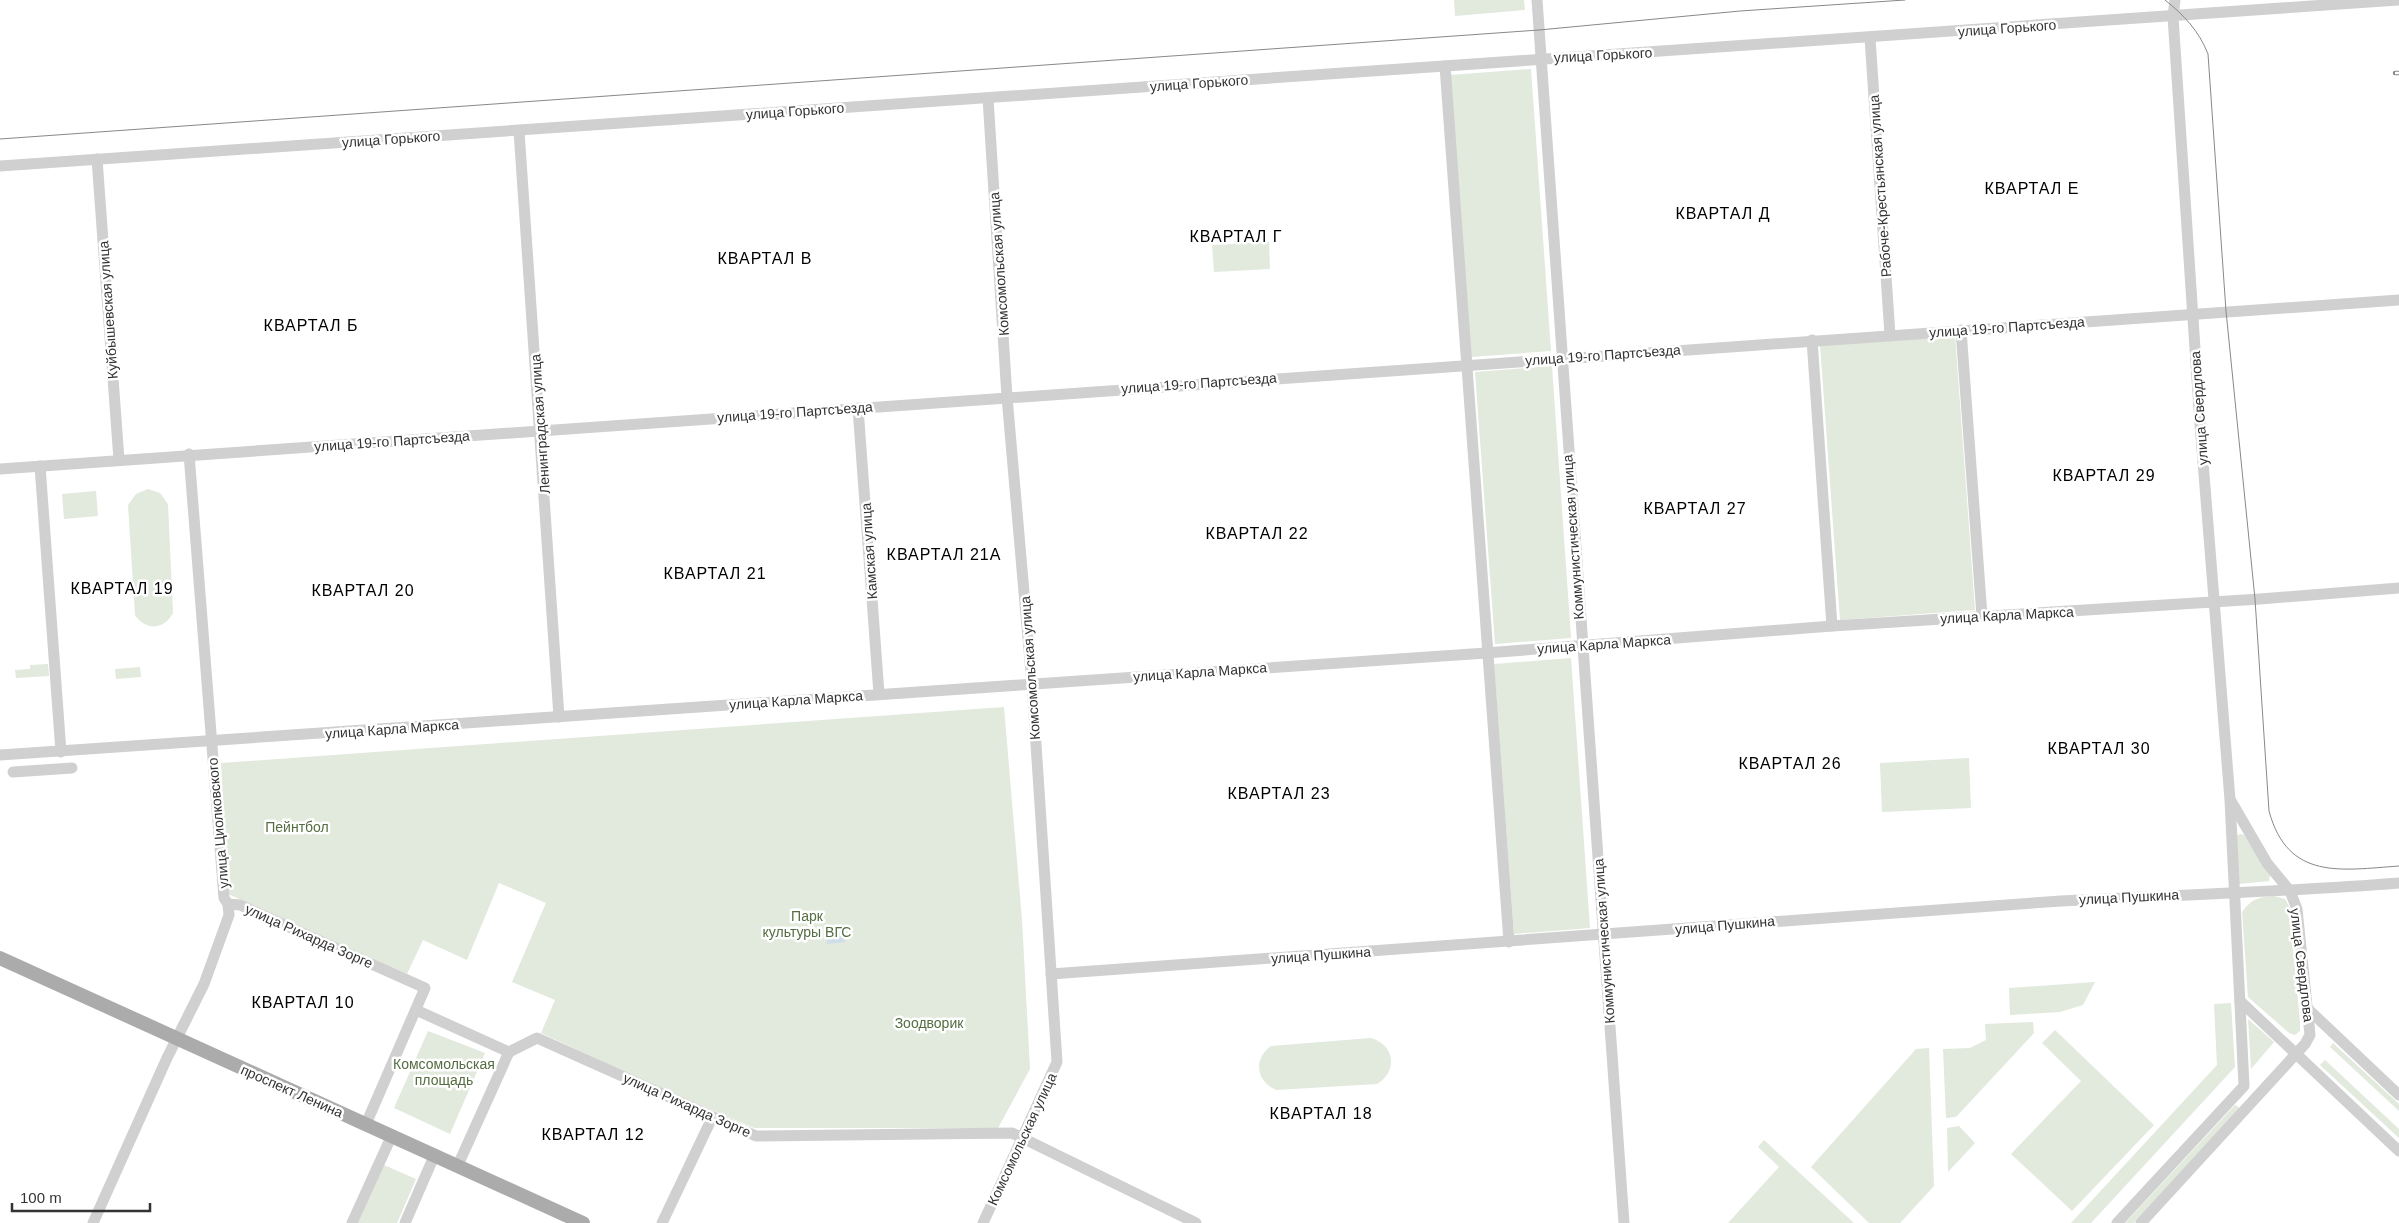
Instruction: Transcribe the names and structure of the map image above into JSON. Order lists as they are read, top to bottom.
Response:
{
  "streets": {
    "main road": ["проспект Ленина"],
    "street": [
      "улица Горького",
      "Рабоче-Крестьянская улица",
      "Комсомольская улица",
      "Куйбышевская улица",
      "улица 19-го Партсъезда",
      "улица Свердлова",
      "Ленинградская улица",
      "Коммунистическая улица",
      "Камская улица",
      "улица Карла Маркса",
      "улица Циолковского",
      "улица Пушкина",
      "улица Рихарда Зорге"
    ]
  },
  "crossings": [
    ["улица Горького", "Рабоче-Крестьянская улица"],
    ["улица Горького", "Комсомольская улица"],
    ["улица Горького", "Куйбышевская улица"],
    ["улица Горького", "улица Свердлова"],
    ["улица Горького", "Ленинградская улица"],
    ["улица Горького", "Коммунистическая улица"],
    ["Рабоче-Крестьянская улица", "улица 19-го Партсъезда"],
    ["Комсомольская улица", "улица 19-го Партсъезда"],
    ["Комсомольская улица", "улица Карла Маркса"],
    ["Комсомольская улица", "улица Пушкина"],
    ["Комсомольская улица", "улица Рихарда Зорге"],
    ["Куйбышевская улица", "улица 19-го Партсъезда"],
    ["улица 19-го Партсъезда", "улица Свердлова"],
    ["улица 19-го Партсъезда", "Ленинградская улица"],
    ["улица 19-го Партсъезда", "Коммунистическая улица"],
    ["улица 19-го Партсъезда", "Камская улица"],
    ["улица 19-го Партсъезда", "улица Циолковского"],
    ["улица Свердлова", "улица Карла Маркса"],
    ["улица Свердлова", "улица Пушкина"],
    ["Ленинградская улица", "улица Карла Маркса"],
    ["Коммунистическая улица", "улица Карла Маркса"],
    ["Коммунистическая улица", "улица Пушкина"],
    ["Камская улица", "улица Карла Маркса"],
    ["улица Карла Маркса", "улица Циолковского"],
    ["улица Циолковского", "улица Рихарда Зорге"],
    ["улица Циолковского", "проспект Ленина"]
  ],
  "districts": [
    "КВАРТАЛ Е",
    "КВАРТАЛ Д",
    "КВАРТАЛ Г",
    "КВАРТАЛ В",
    "КВАРТАЛ Б",
    "КВАРТАЛ 29",
    "КВАРТАЛ 27",
    "КВАРТАЛ 22",
    "КВАРТАЛ 21А",
    "КВАРТАЛ 21",
    "КВАРТАЛ 19",
    "КВАРТАЛ 20",
    "КВАРТАЛ 30",
    "КВАРТАЛ 26",
    "КВАРТАЛ 23",
    "КВАРТАЛ 10",
    "КВАРТАЛ 18",
    "КВАРТАЛ 12"
  ],
  "parks": [
    "Пейнтбол",
    "Парк культуры ВГС",
    "Зоодворик",
    "Комсомольская площадь"
  ],
  "scale_bar": "100 m"
}
